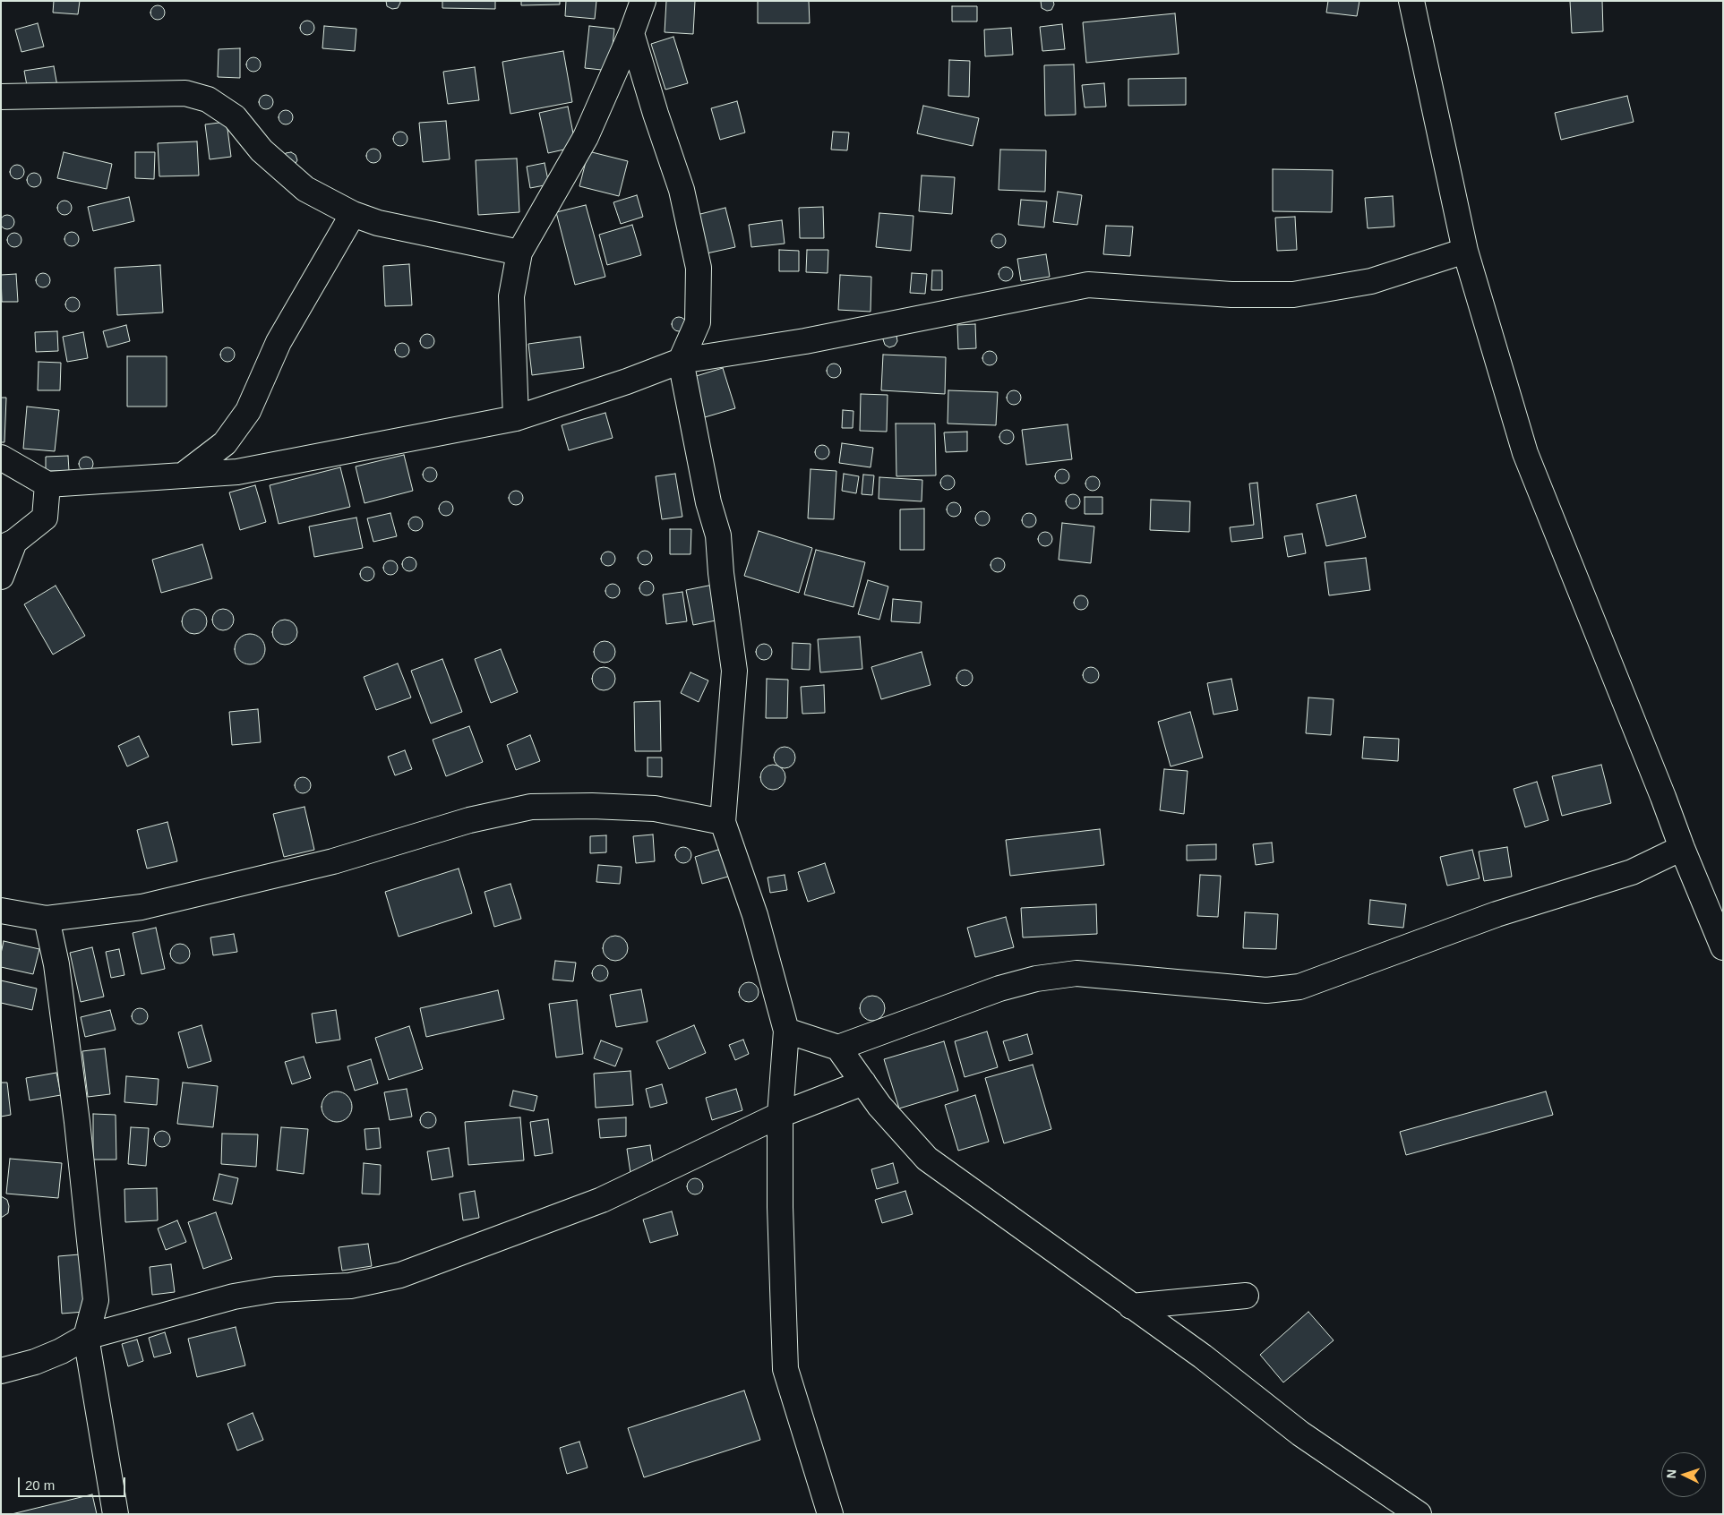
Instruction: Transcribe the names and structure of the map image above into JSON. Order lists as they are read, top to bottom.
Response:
{
  "scale_bar": "20 m",
  "north": "left"
}
